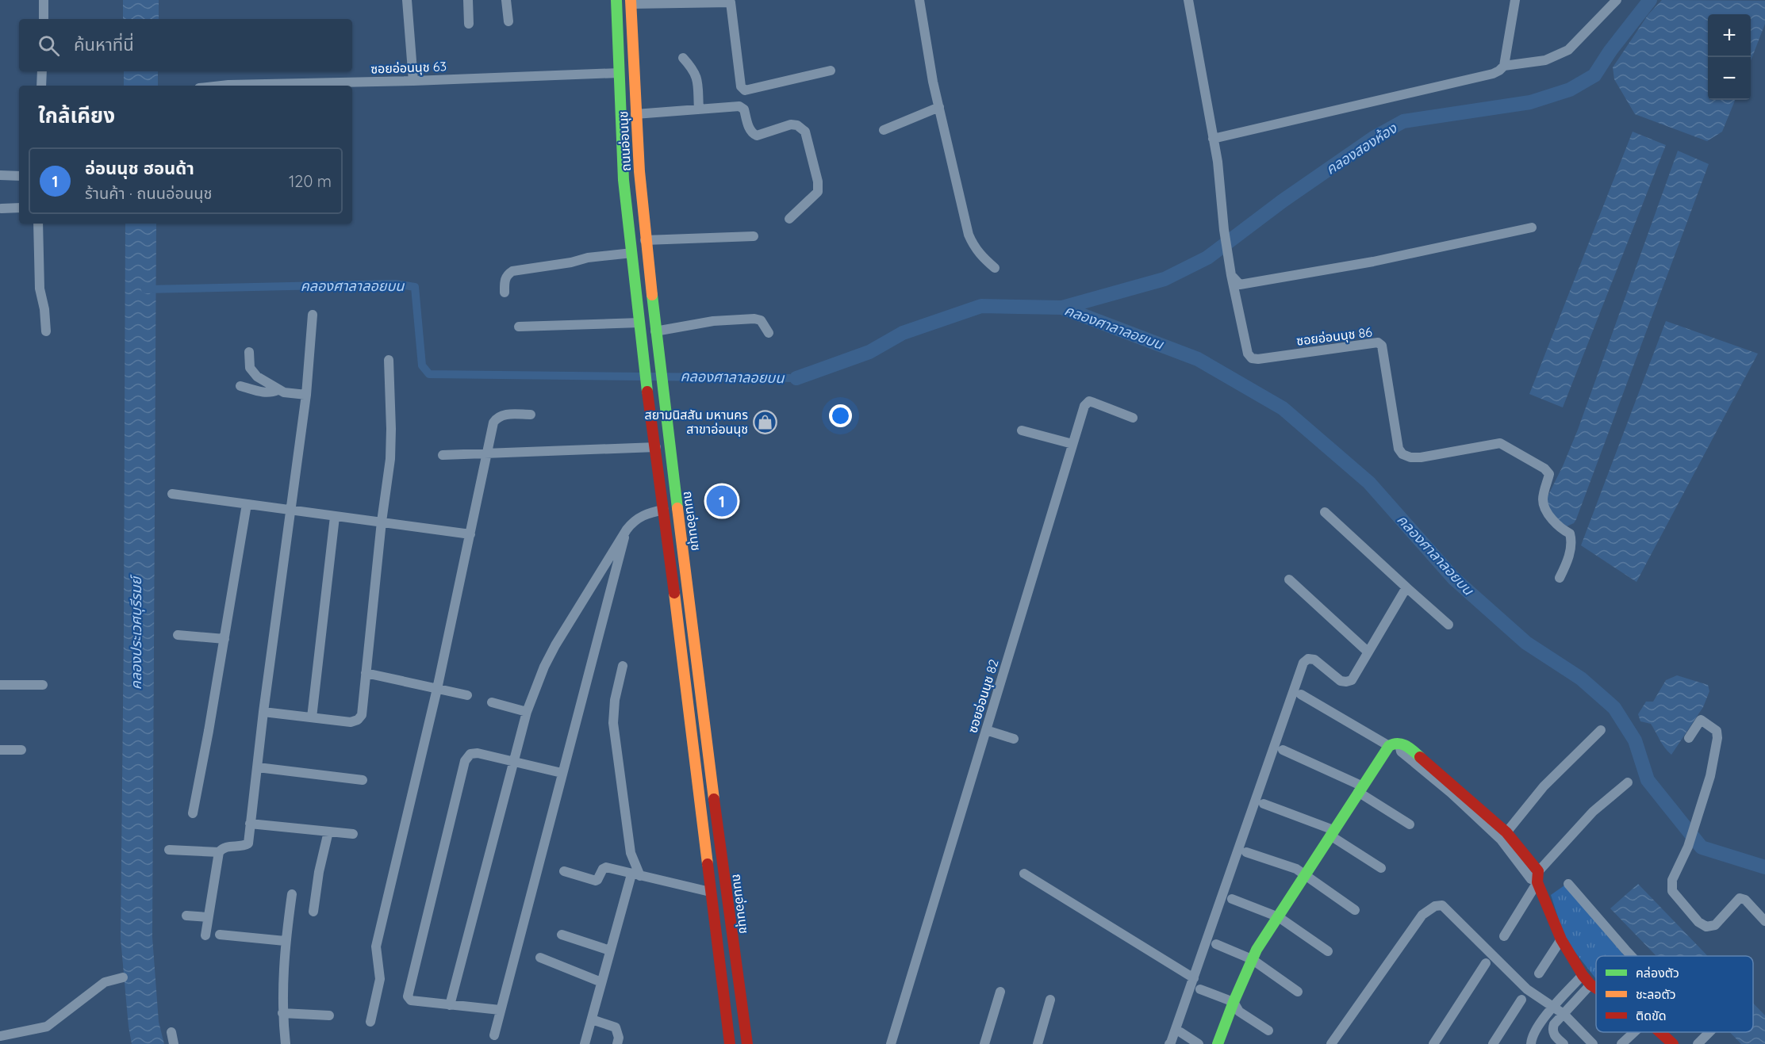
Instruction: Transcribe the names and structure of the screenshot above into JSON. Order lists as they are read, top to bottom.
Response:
{
  "streets": {
    "main road": ["ถนนอ่อนนุช"],
    "street": ["ซอยอ่อนนุช 63", "ซอยอ่อนนุช 86", "ซอยอ่อนนุช 82"]
  },
  "crossings": [
    ["ซอยอ่อนนุช 63", "ถนนอ่อนนุช"]
  ],
  "water": ["คลองสองห้อง", "คลองศาลาลอยบน", "คลองประเวศบุรีรมย์"],
  "places": {
    "shop": ["สยามนิสสัน มหานคร สาขาอ่อนนุช"]
  },
  "legend": ["คล่องตัว", "ชะลอตัว", "ติดขัด"],
  "page": {
    "map_buttons": ["+", "−"],
    "search": "ค้นหาที่นี่",
    "heading": "ใกล้เคียง",
    "list": [
      {
        "mark": "1",
        "name": "อ่อนนุช ฮอนด้า",
        "note": "ร้านค้า · ถนนอ่อนนุช",
        "value": "120 m"
      }
    ],
    "pins": "1"
  }
}
